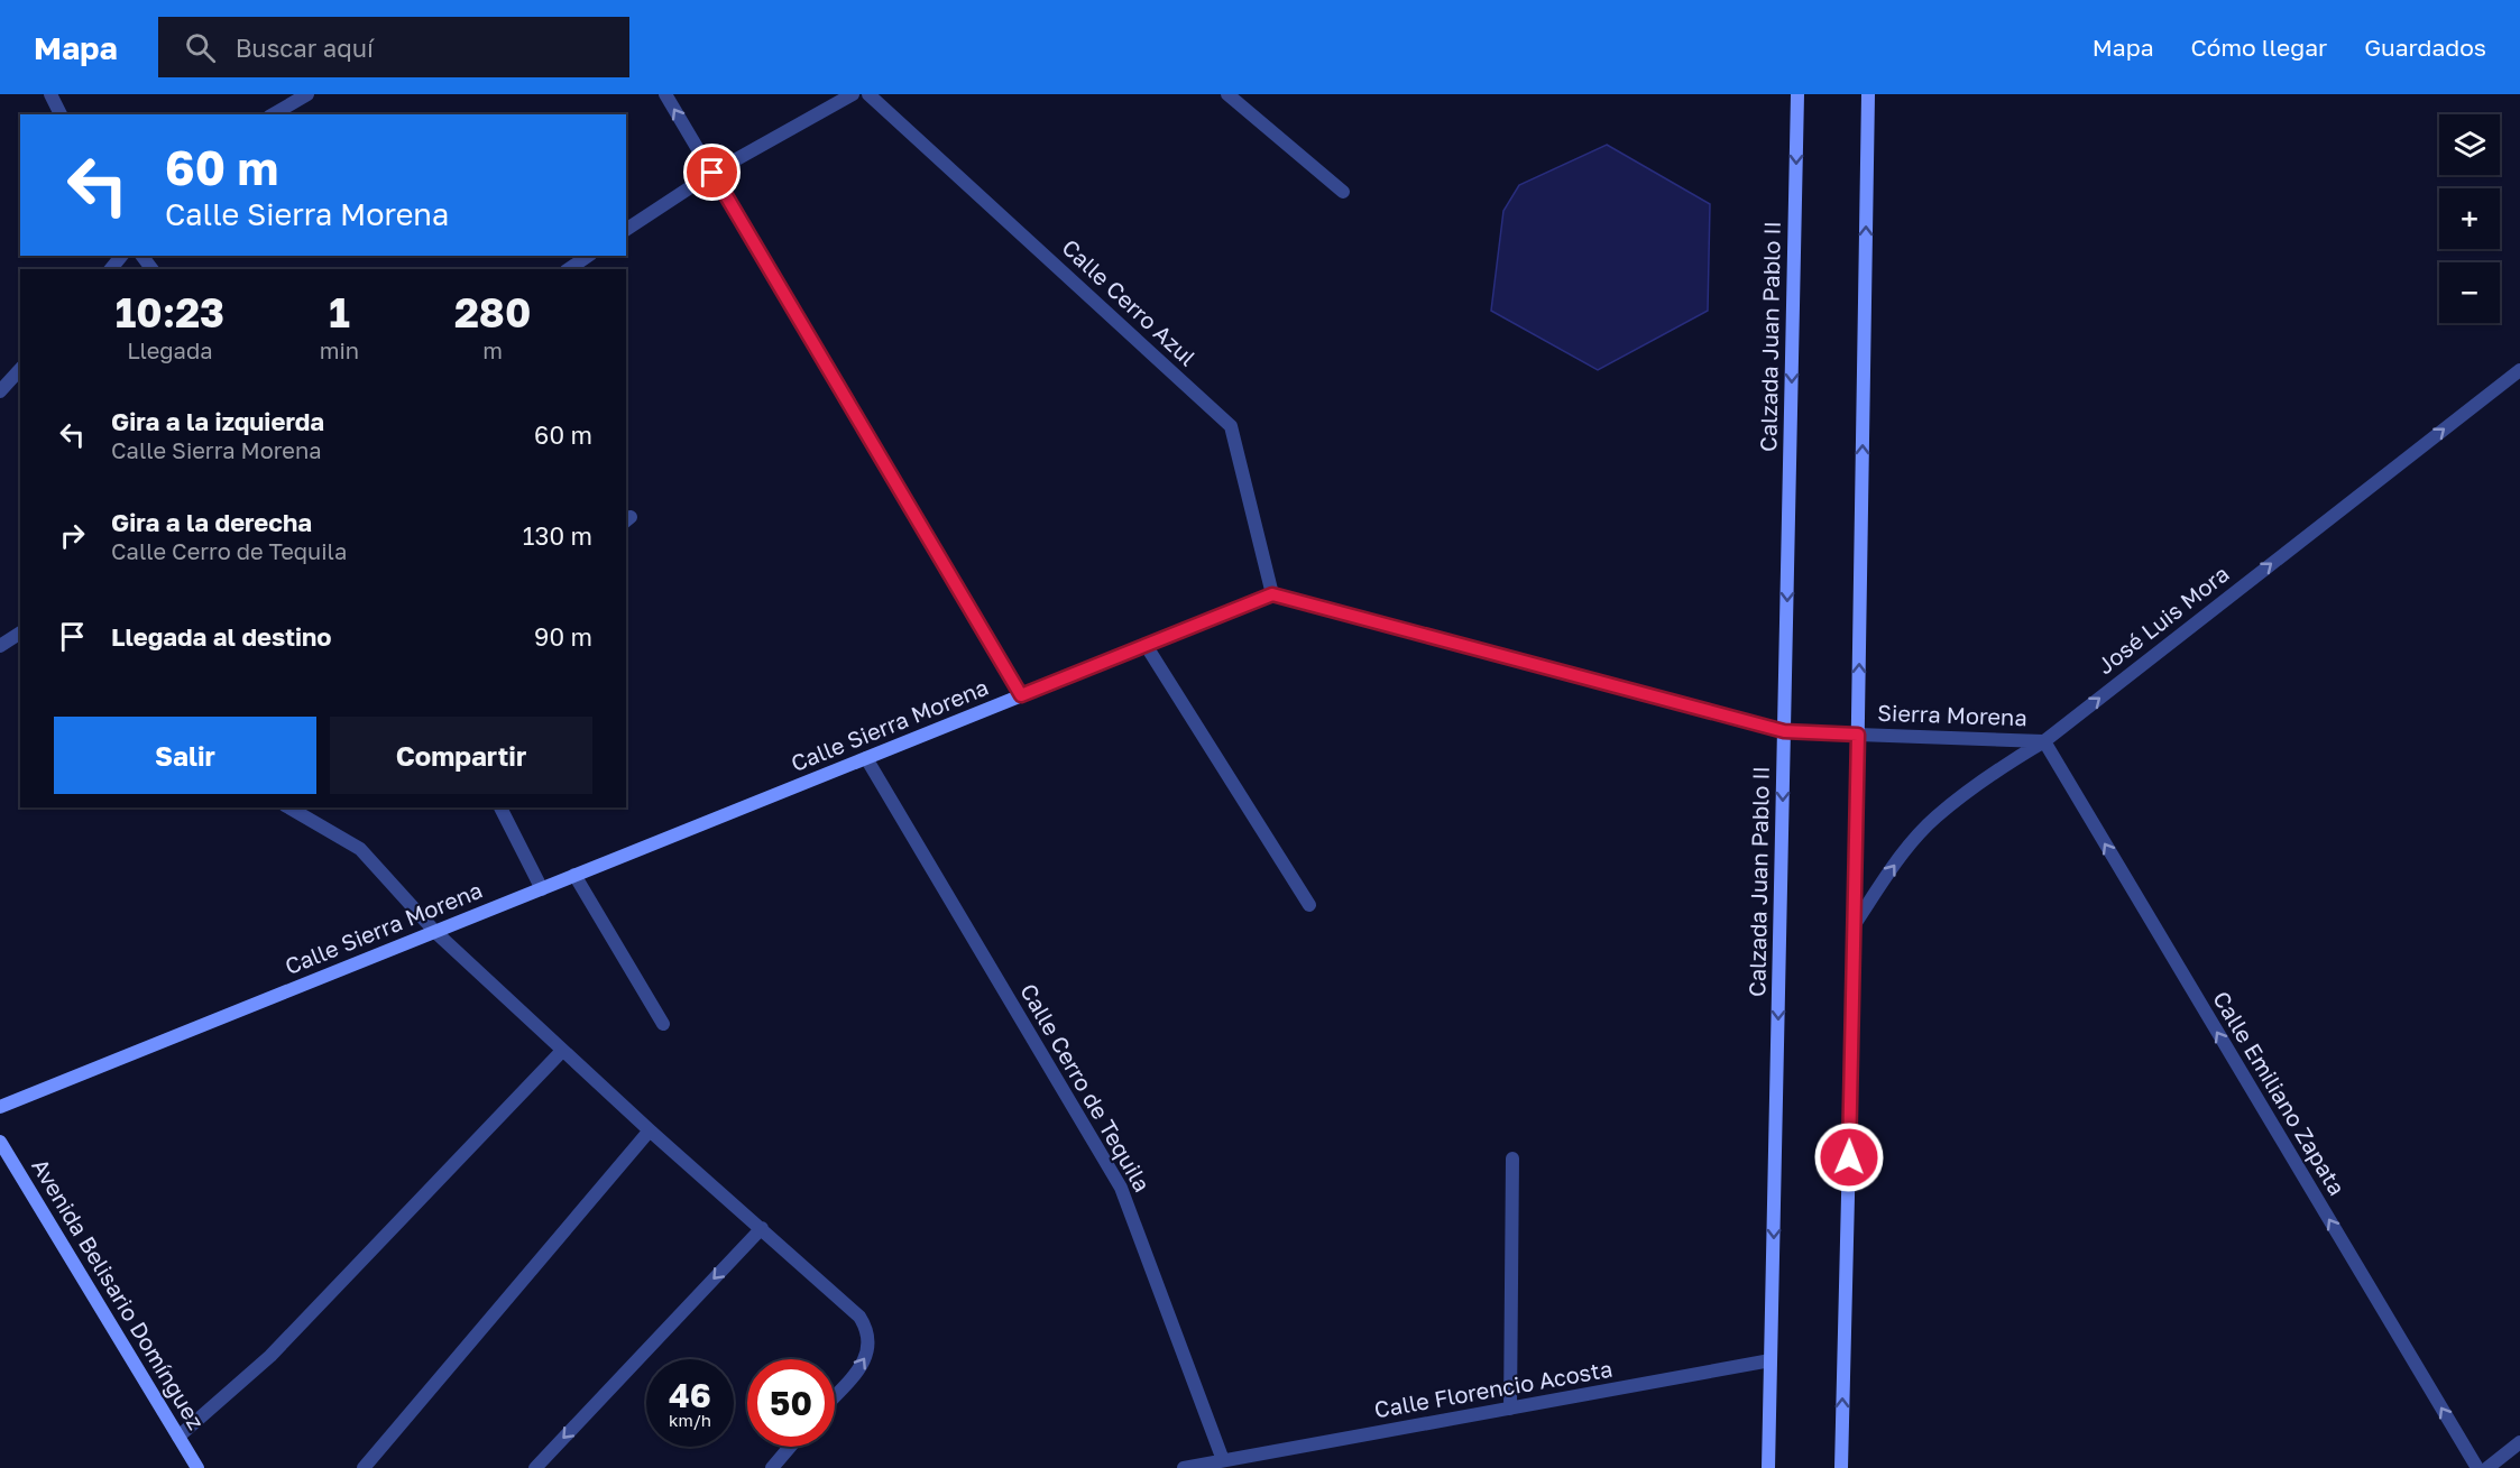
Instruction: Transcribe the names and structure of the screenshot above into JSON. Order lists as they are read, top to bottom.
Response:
{
  "streets": {
    "main road": ["Calzada Juan Pablo II", "Calle Sierra Morena", "Avenida Belisario Domínguez"],
    "street": [
      "Calle Cerro Azul",
      "José Luis Mora",
      "Sierra Morena",
      "Calle Cerro de Tequila",
      "Calle Emiliano Zapata",
      "Calle Florencio Acosta"
    ]
  },
  "crossings": [
    ["Calle Cerro Azul", "Calle Sierra Morena"],
    ["Calzada Juan Pablo II", "Calle Florencio Acosta"],
    ["José Luis Mora", "Sierra Morena"],
    ["José Luis Mora", "Calle Emiliano Zapata"],
    ["Sierra Morena", "Calle Emiliano Zapata"],
    ["Calle Sierra Morena", "Calle Cerro de Tequila"],
    ["Calle Cerro de Tequila", "Calle Florencio Acosta"]
  ],
  "one_way": ["José Luis Mora", "Calle Emiliano Zapata"],
  "page": {
    "header": "Mapa",
    "search": "Buscar aquí",
    "nav": ["Mapa", "Cómo llegar", "Guardados"],
    "map_buttons": ["+", "−"],
    "turn": ["60 m", "Calle Sierra Morena"],
    "eta": [
      "10:23",
      "Llegada",
      "1",
      "min",
      "280",
      "m"
    ],
    "list": [
      {
        "name": "Gira a la izquierda",
        "note": "Calle Sierra Morena",
        "value": "60 m"
      },
      {
        "name": "Gira a la derecha",
        "note": "Calle Cerro de Tequila",
        "value": "130 m"
      },
      {
        "name": "Llegada al destino",
        "value": "90 m"
      }
    ],
    "buttons": ["Salir", "Compartir"],
    "speed": "46 km/h",
    "limit": "50"
  }
}
